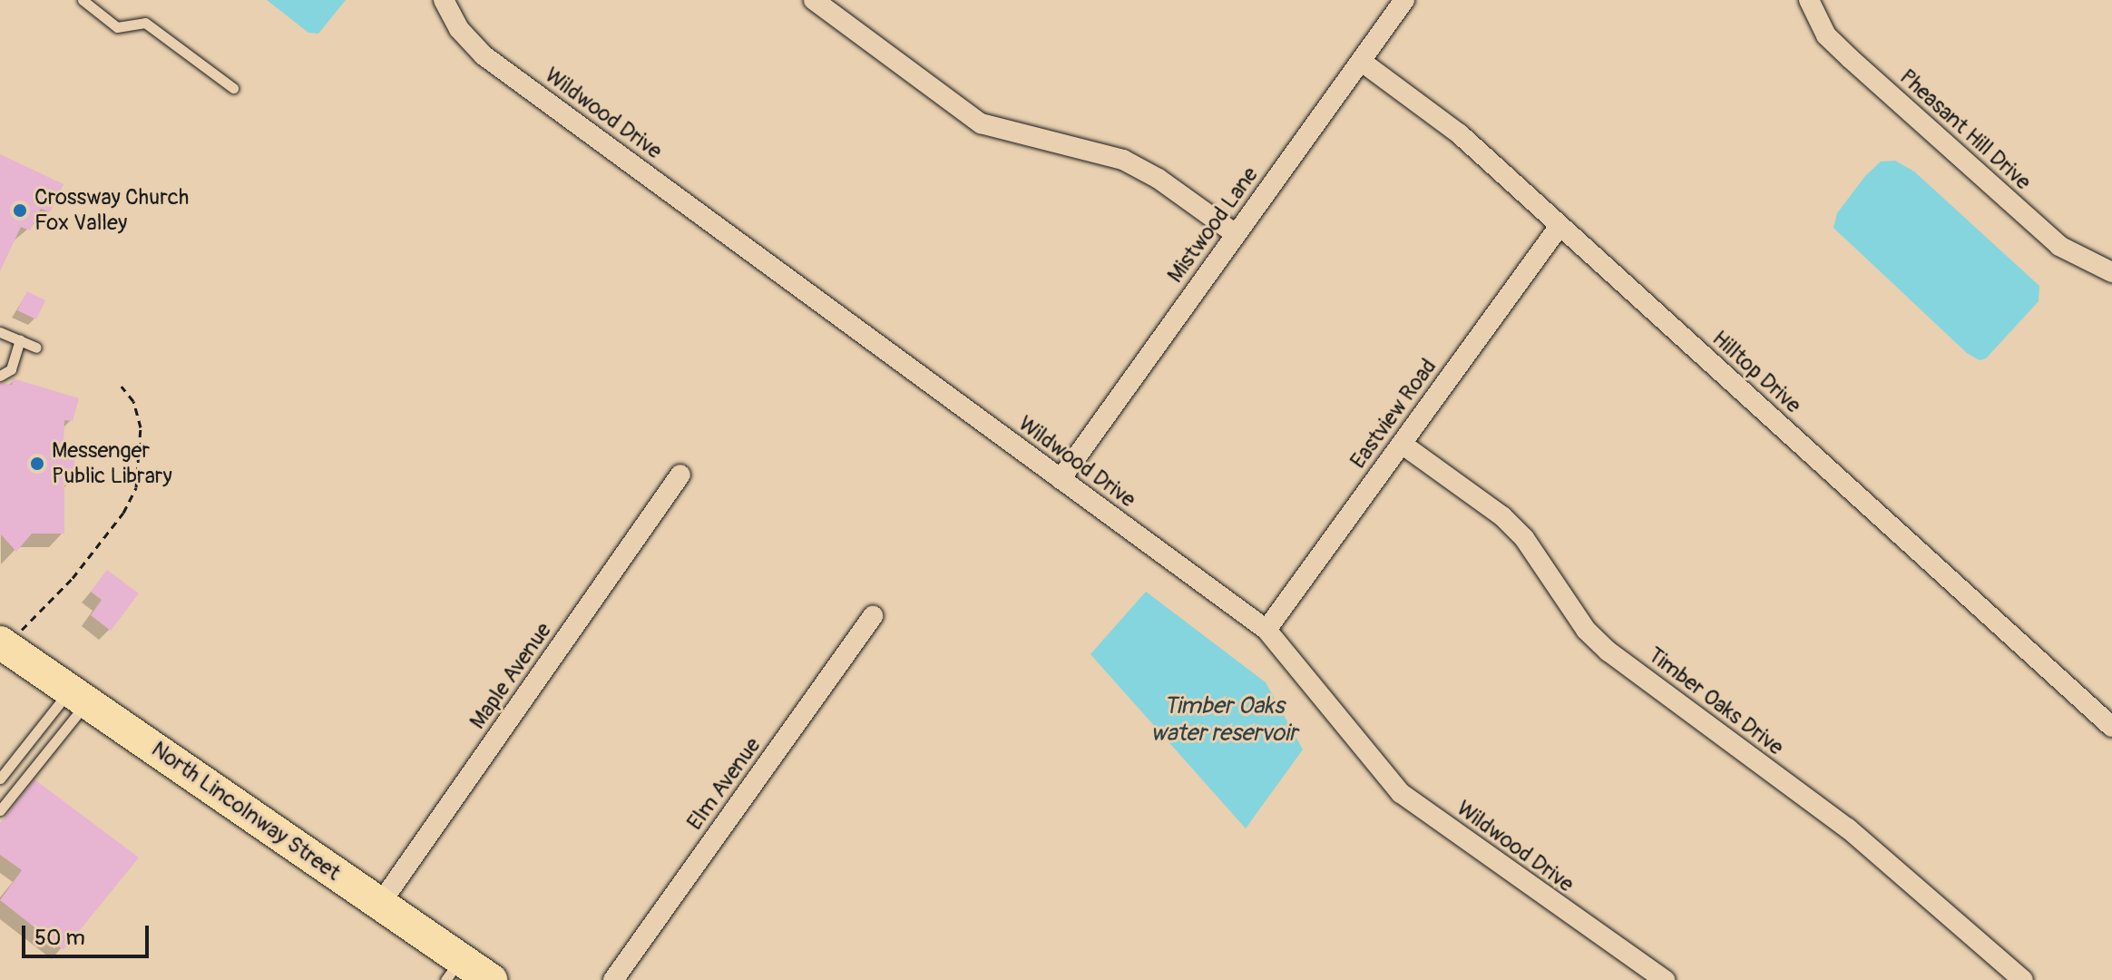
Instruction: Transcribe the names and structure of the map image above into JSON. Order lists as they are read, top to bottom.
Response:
{
  "streets": {
    "main road": ["North Lincolnway Street"],
    "street": [
      "Wildwood Drive",
      "Pheasant Hill Drive",
      "Mistwood Lane",
      "Hilltop Drive",
      "Eastview Road",
      "Maple Avenue",
      "Timber Oaks Drive",
      "Elm Avenue"
    ]
  },
  "crossings": [
    ["Wildwood Drive", "Mistwood Lane"],
    ["Wildwood Drive", "Eastview Road"],
    ["Mistwood Lane", "Hilltop Drive"],
    ["Hilltop Drive", "Eastview Road"],
    ["Eastview Road", "Timber Oaks Drive"],
    ["Maple Avenue", "North Lincolnway Street"]
  ],
  "water": ["Timber Oaks water reservoir"],
  "places": ["Crossway Church Fox Valley", "Messenger Public Library"],
  "scale_bar": "50 m"
}
